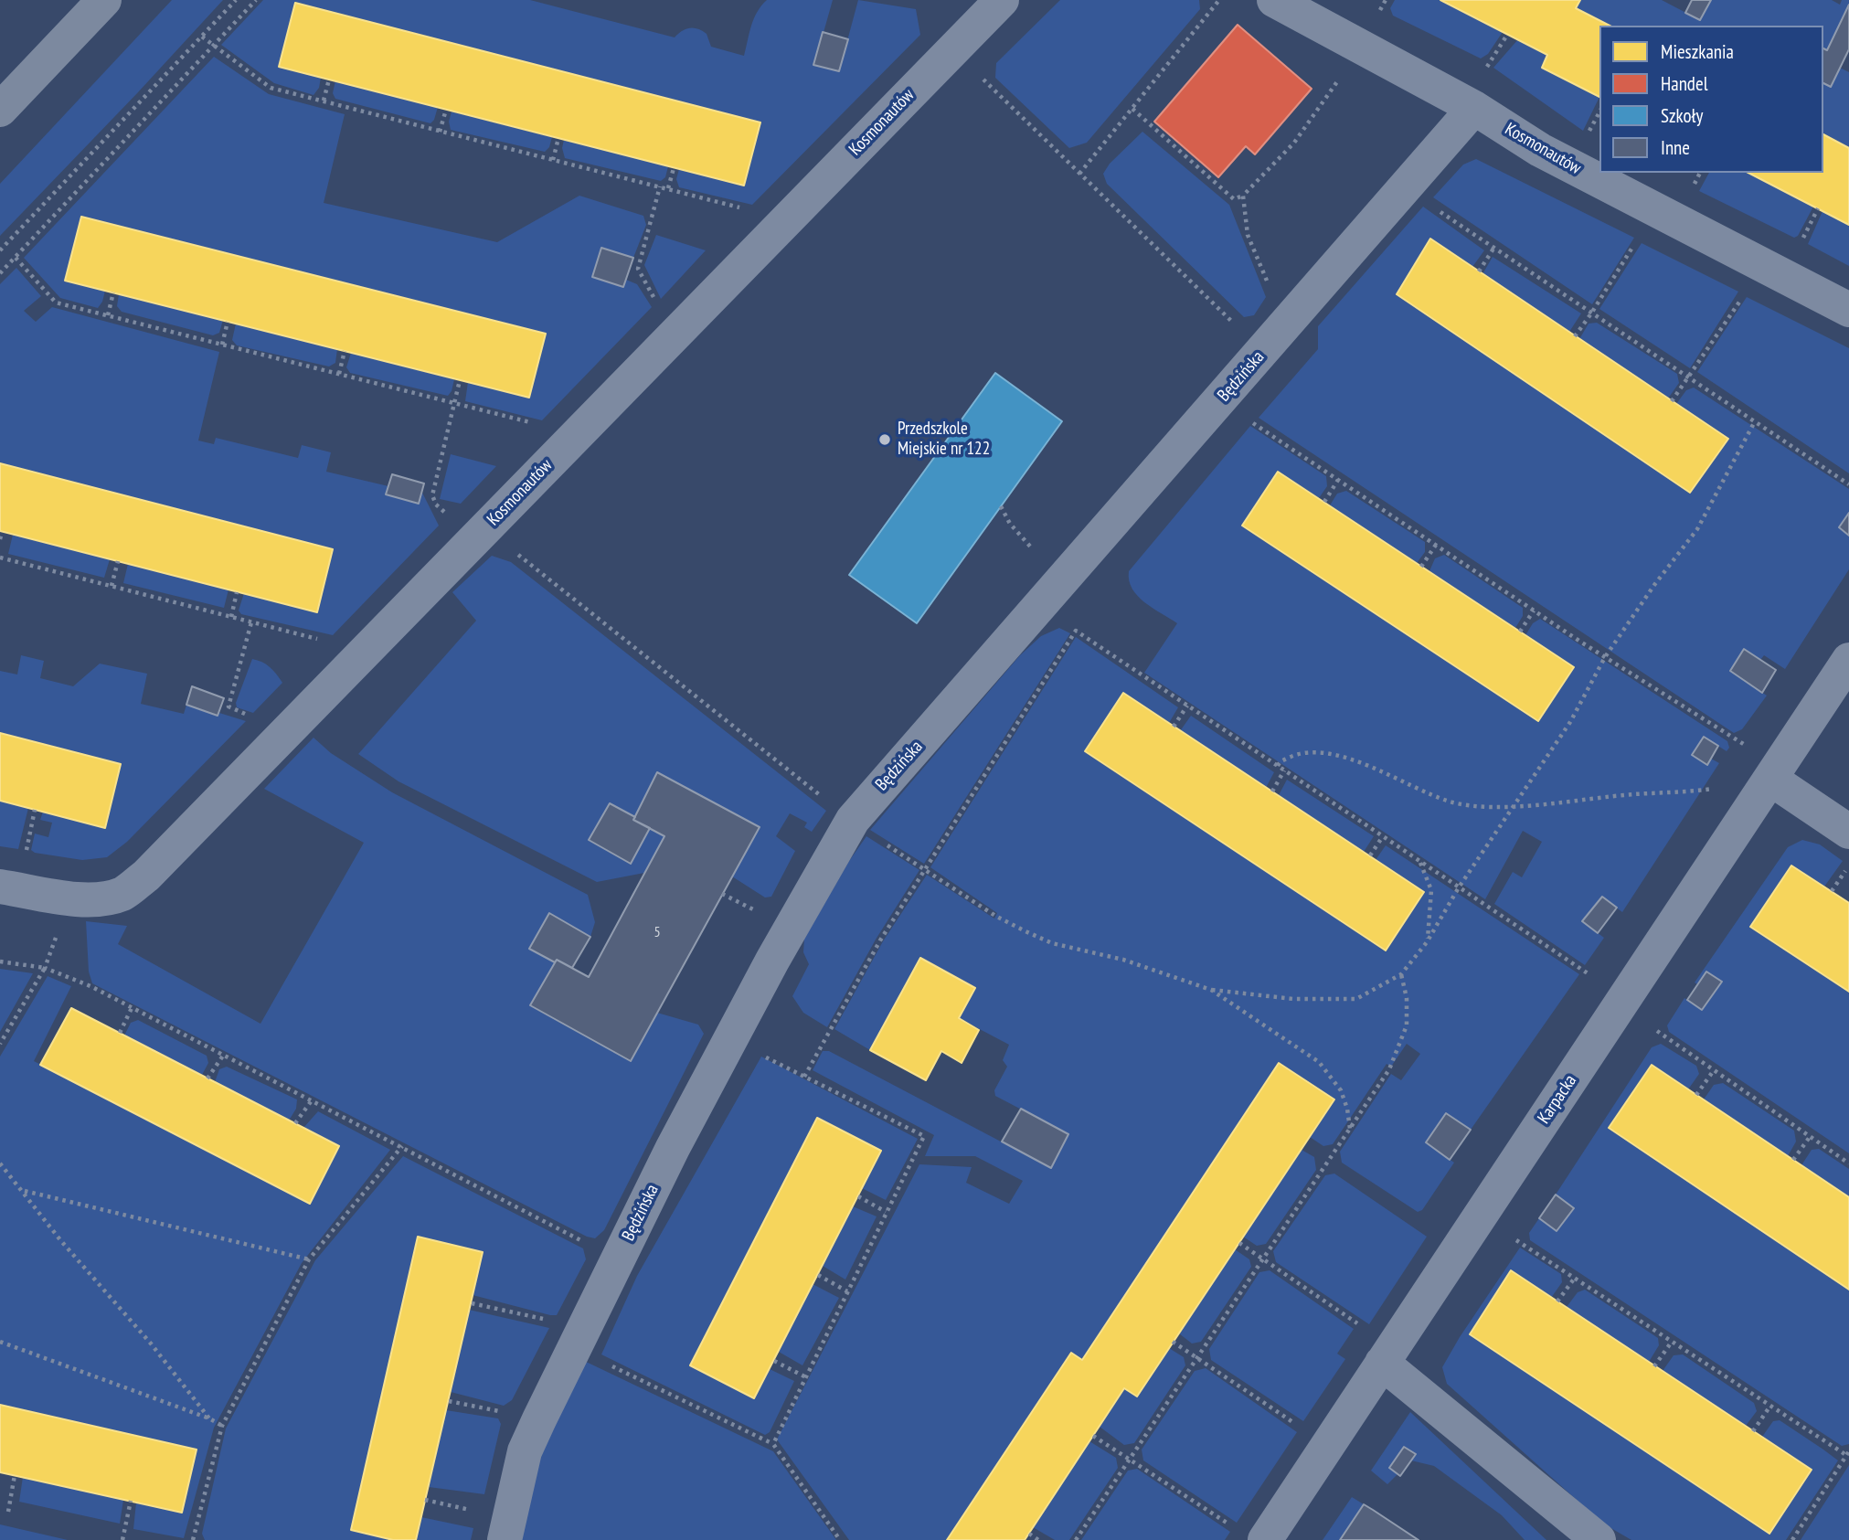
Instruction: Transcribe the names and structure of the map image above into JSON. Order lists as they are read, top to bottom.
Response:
{
  "streets": {
    "street": ["Kosmonautów", "Będzińska", "Karpacka"]
  },
  "crossings": [
    ["Kosmonautów", "Będzińska"]
  ],
  "places": ["Przedszkole Miejskie nr 122"],
  "house_numbers": ["5"],
  "legend": [
    "Mieszkania",
    "Handel",
    "Szkoły",
    "Inne"
  ]
}
